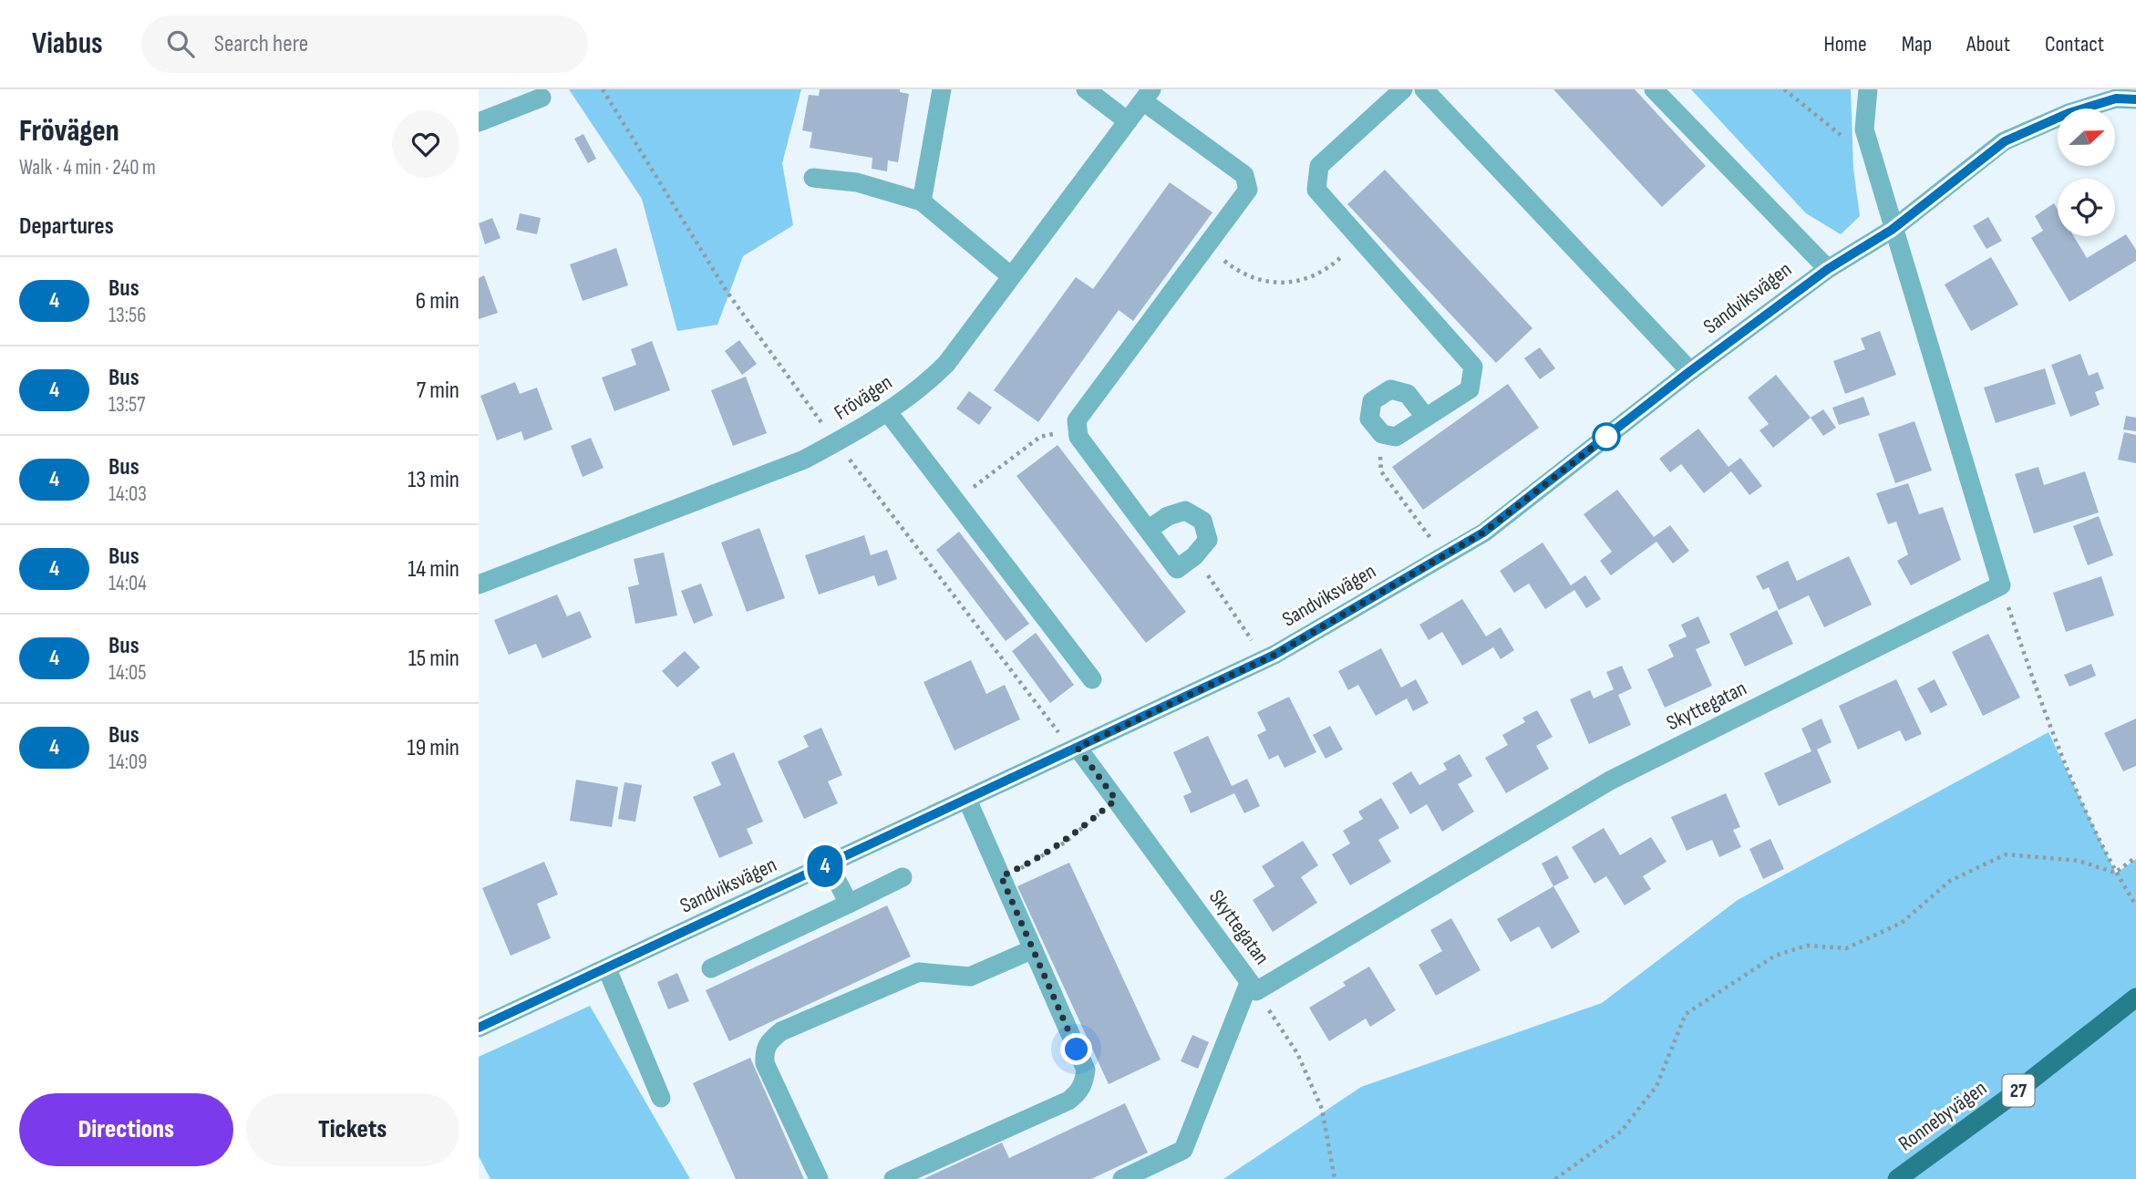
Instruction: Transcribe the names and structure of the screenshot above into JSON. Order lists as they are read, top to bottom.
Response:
{
  "streets": {
    "main road": ["27", "Ronnebyvägen"],
    "street": ["Sandviksvägen", "Frövägen", "Skyttegatan"]
  },
  "crossings": [
    ["Sandviksvägen", "Skyttegatan"]
  ],
  "lines": ["bus line 4"],
  "north": "right",
  "page": {
    "header": "Viabus",
    "search": "Search here",
    "nav": [
      "Home",
      "Map",
      "About",
      "Contact"
    ],
    "heading": [
      ["Frövägen", "Walk · 4 min · 240 m"],
      "Departures"
    ],
    "on_map": "4",
    "list": [
      {
        "mark": "4",
        "name": "Bus",
        "note": "13:56",
        "value": "6 min"
      },
      {
        "mark": "4",
        "name": "Bus",
        "note": "13:57",
        "value": "7 min"
      },
      {
        "mark": "4",
        "name": "Bus",
        "note": "14:03",
        "value": "13 min"
      },
      {
        "mark": "4",
        "name": "Bus",
        "note": "14:04",
        "value": "14 min"
      },
      {
        "mark": "4",
        "name": "Bus",
        "note": "14:05",
        "value": "15 min"
      },
      {
        "mark": "4",
        "name": "Bus",
        "note": "14:09",
        "value": "19 min"
      }
    ],
    "buttons": ["Directions", "Tickets"]
  }
}
